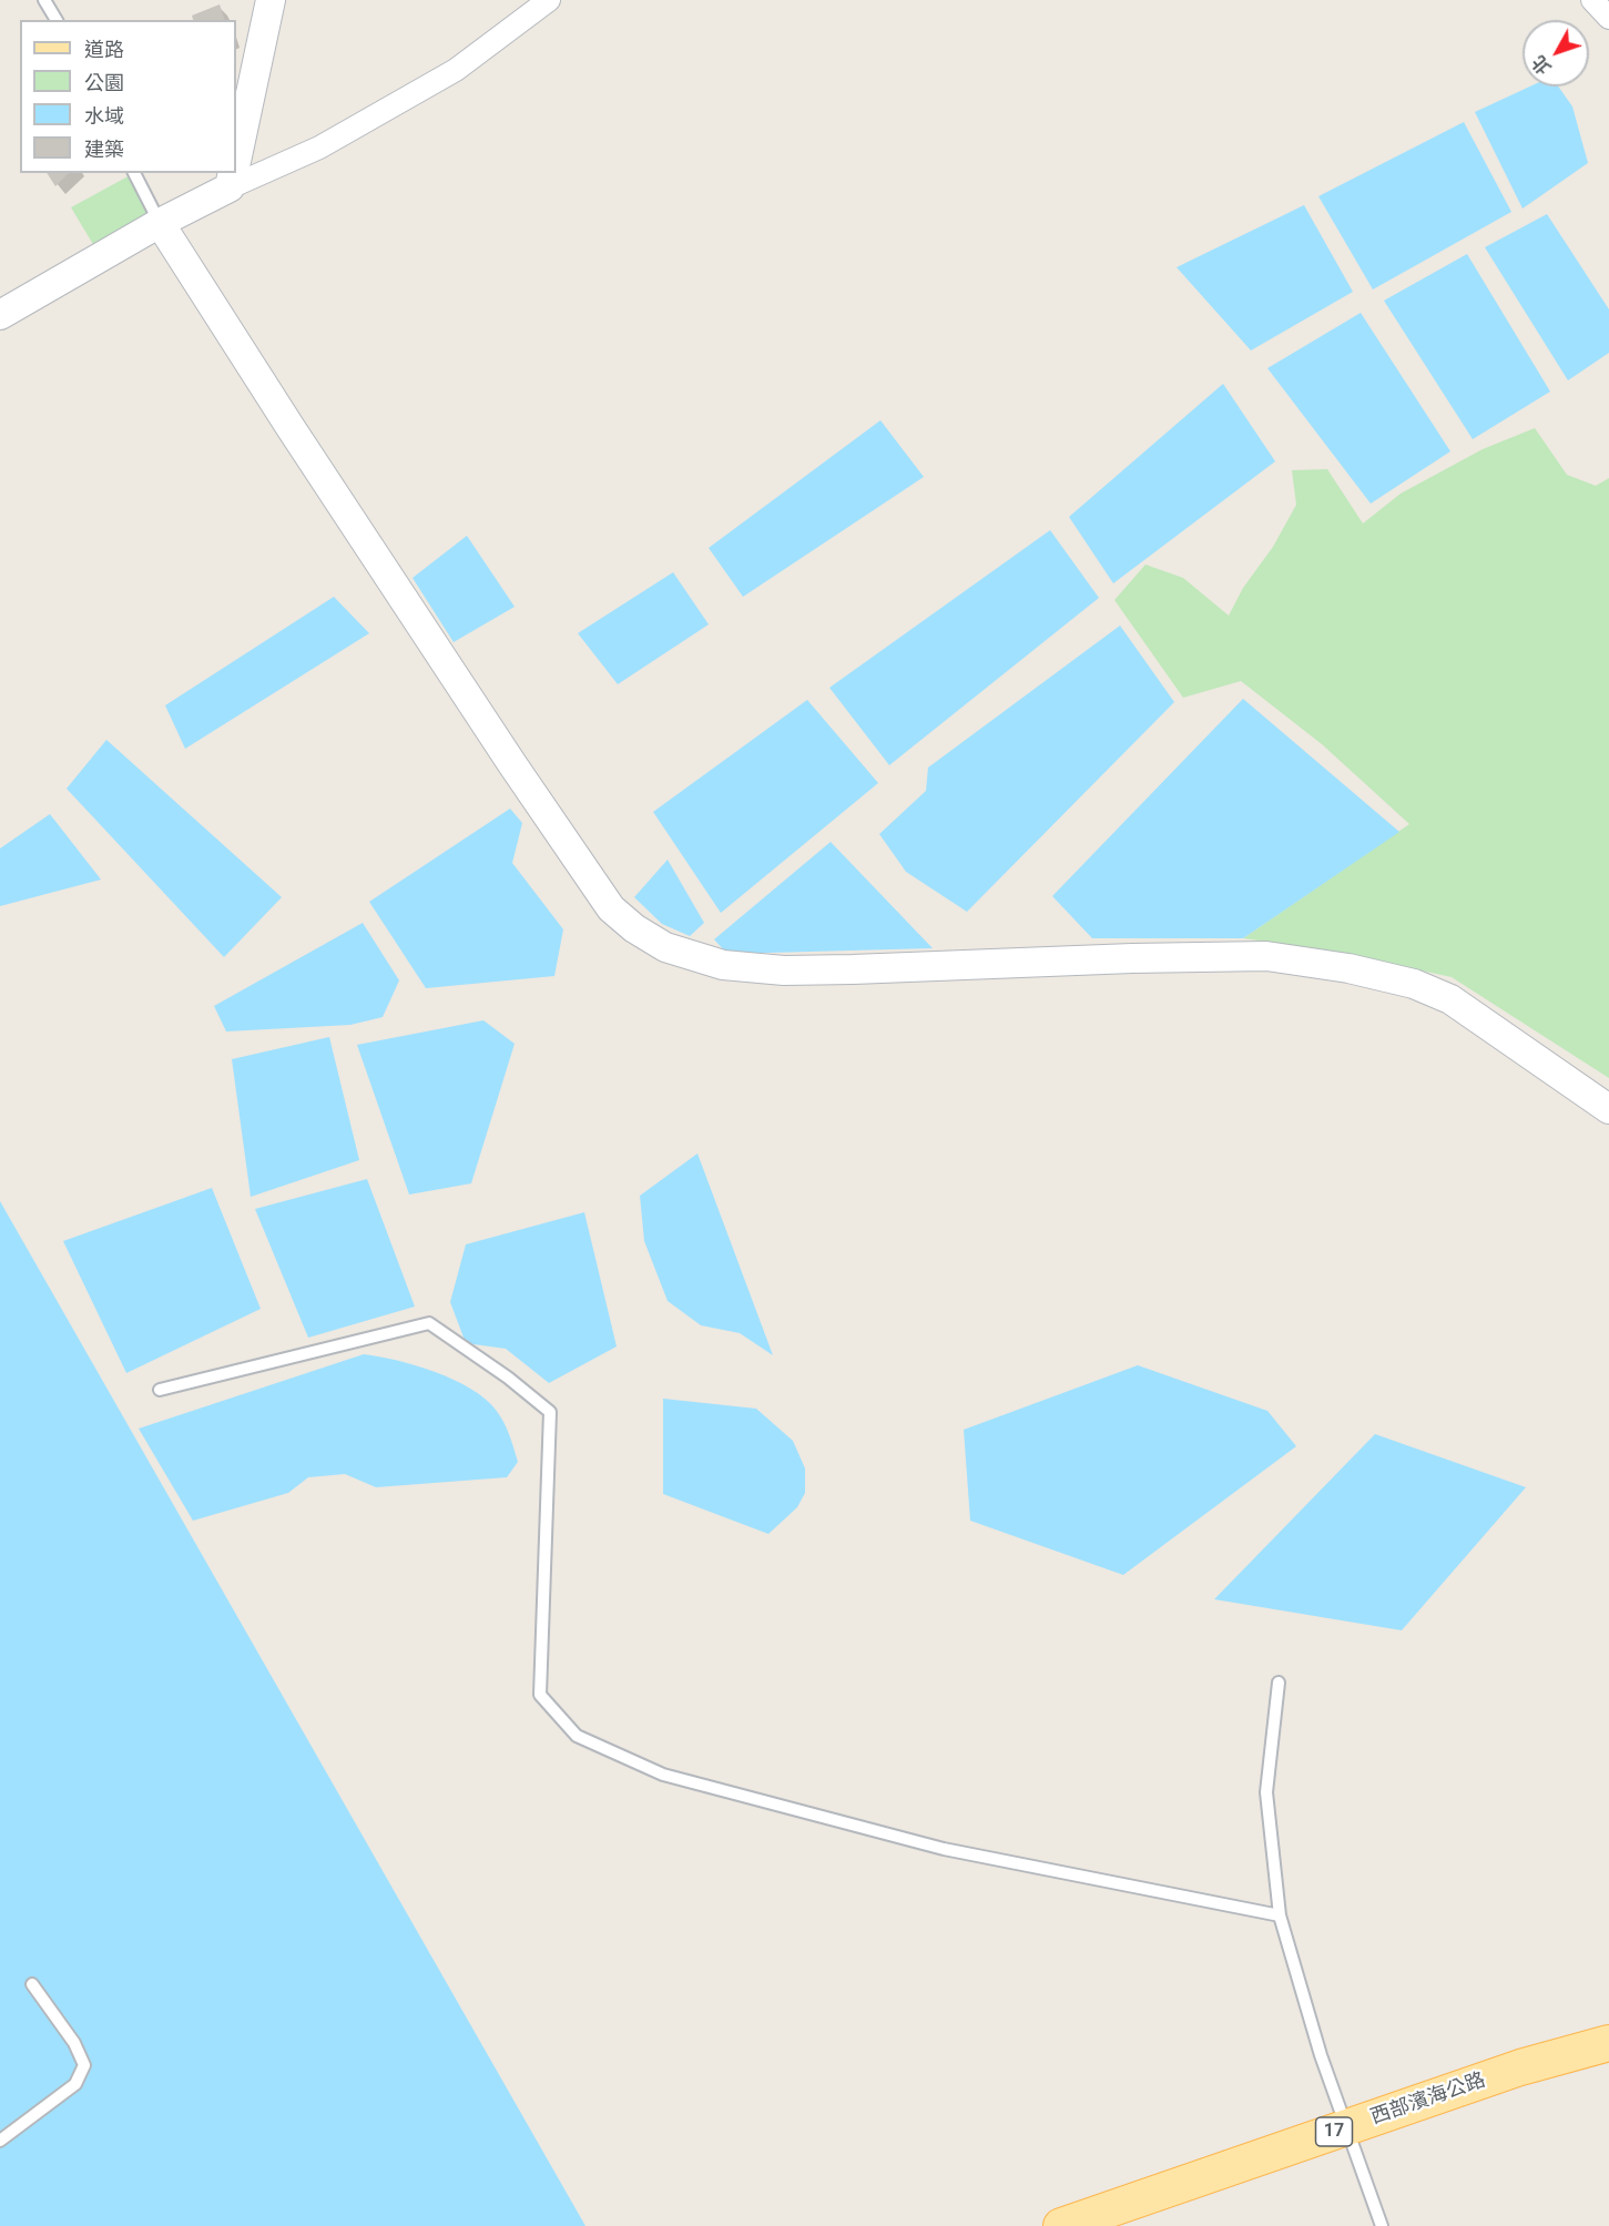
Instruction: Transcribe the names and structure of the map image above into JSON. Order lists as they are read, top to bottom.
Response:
{
  "streets": {
    "main road": ["西部濱海公路", "17"]
  },
  "legend": [
    "道路",
    "公園",
    "水域",
    "建築"
  ],
  "north": "bottom left"
}
